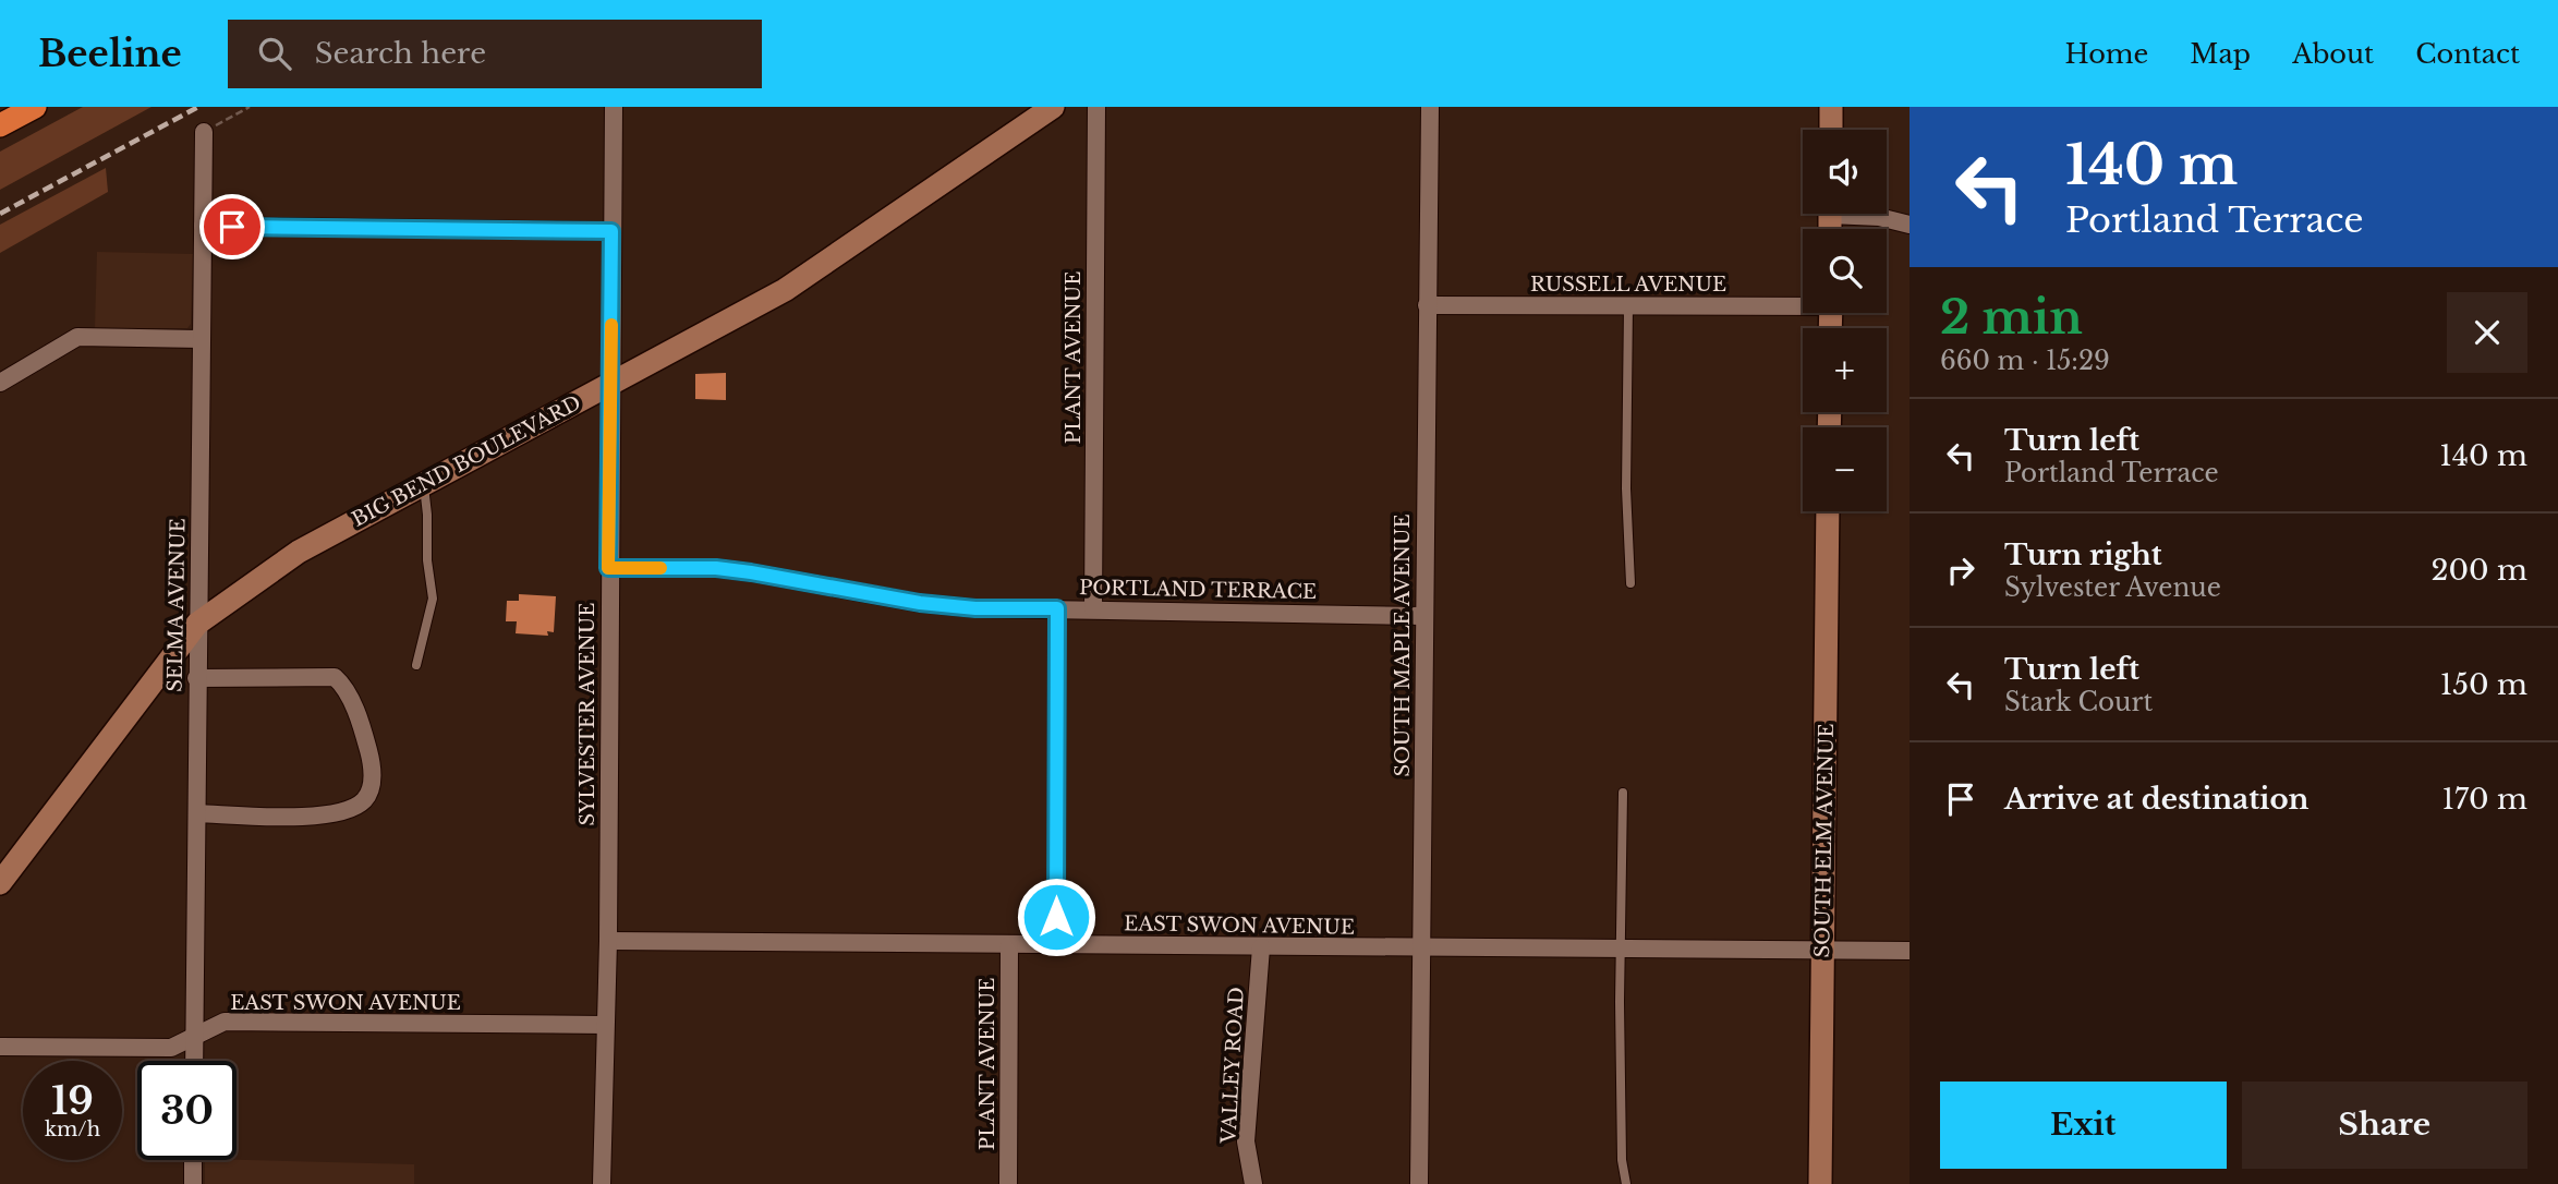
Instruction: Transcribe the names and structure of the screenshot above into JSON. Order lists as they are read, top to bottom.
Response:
{
  "streets": {
    "main road": ["BIG BEND BOULEVARD", "SOUTH ELM AVENUE"],
    "street": [
      "RUSSELL AVENUE",
      "PLANT AVENUE",
      "PORTLAND TERRACE",
      "SELMA AVENUE",
      "SOUTH MAPLE AVENUE",
      "SYLVESTER AVENUE",
      "EAST SWON AVENUE",
      "VALLEY ROAD"
    ]
  },
  "crossings": [
    ["RUSSELL AVENUE", "SOUTH MAPLE AVENUE"],
    ["PLANT AVENUE", "PORTLAND TERRACE"],
    ["PLANT AVENUE", "EAST SWON AVENUE"],
    ["BIG BEND BOULEVARD", "SELMA AVENUE"],
    ["BIG BEND BOULEVARD", "SYLVESTER AVENUE"],
    ["PORTLAND TERRACE", "SOUTH MAPLE AVENUE"],
    ["PORTLAND TERRACE", "SYLVESTER AVENUE"],
    ["SELMA AVENUE", "EAST SWON AVENUE"],
    ["SOUTH MAPLE AVENUE", "EAST SWON AVENUE"],
    ["SYLVESTER AVENUE", "EAST SWON AVENUE"],
    ["SOUTH ELM AVENUE", "EAST SWON AVENUE"],
    ["EAST SWON AVENUE", "VALLEY ROAD"]
  ],
  "page": {
    "header": "Beeline",
    "search": "Search here",
    "nav": [
      "Home",
      "Map",
      "About",
      "Contact"
    ],
    "turn": ["140 m", "Portland Terrace"],
    "map_buttons": ["+", "−"],
    "heading": ["2 min", "660 m · 15:29"],
    "list": [
      {
        "name": "Turn left",
        "note": "Portland Terrace",
        "value": "140 m"
      },
      {
        "name": "Turn right",
        "note": "Sylvester Avenue",
        "value": "200 m"
      },
      {
        "name": "Turn left",
        "note": "Stark Court",
        "value": "150 m"
      },
      {
        "name": "Arrive at destination",
        "value": "170 m"
      }
    ],
    "speed": "19 km/h",
    "limit": "30",
    "buttons": ["Exit", "Share"]
  }
}
